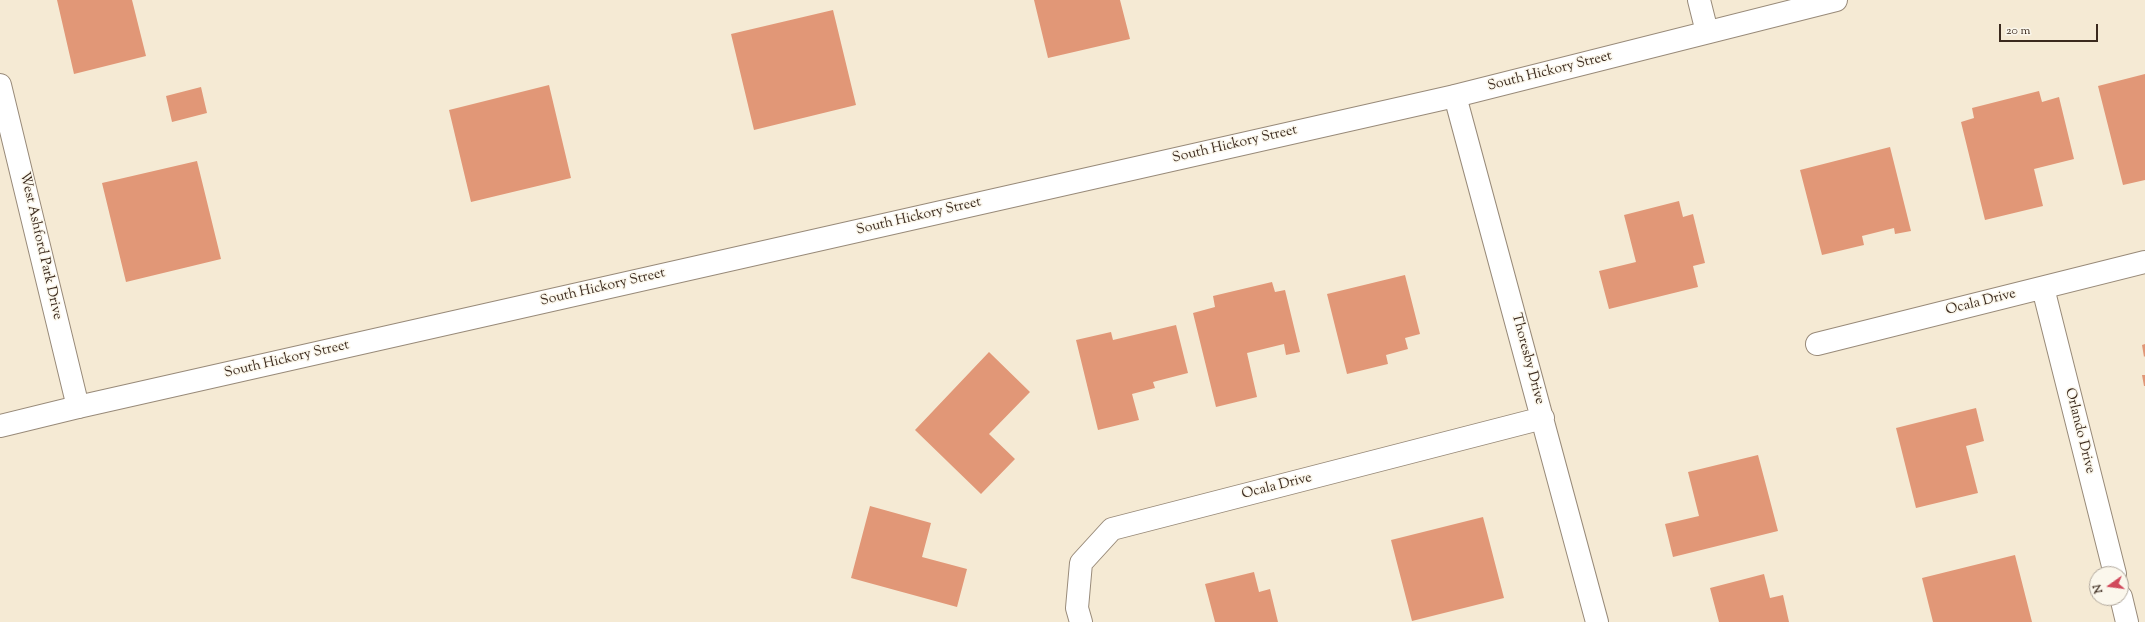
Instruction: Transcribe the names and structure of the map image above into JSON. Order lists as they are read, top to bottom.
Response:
{
  "streets": {
    "street": [
      "South Hickory Street",
      "West Ashford Park Drive",
      "Ocala Drive",
      "Thoresby Drive",
      "Orlando Drive"
    ]
  },
  "crossings": [
    ["South Hickory Street", "West Ashford Park Drive"],
    ["South Hickory Street", "Thoresby Drive"],
    ["Ocala Drive", "Thoresby Drive"],
    ["Ocala Drive", "Orlando Drive"]
  ],
  "scale_bar": "20 m",
  "north": "left"
}
